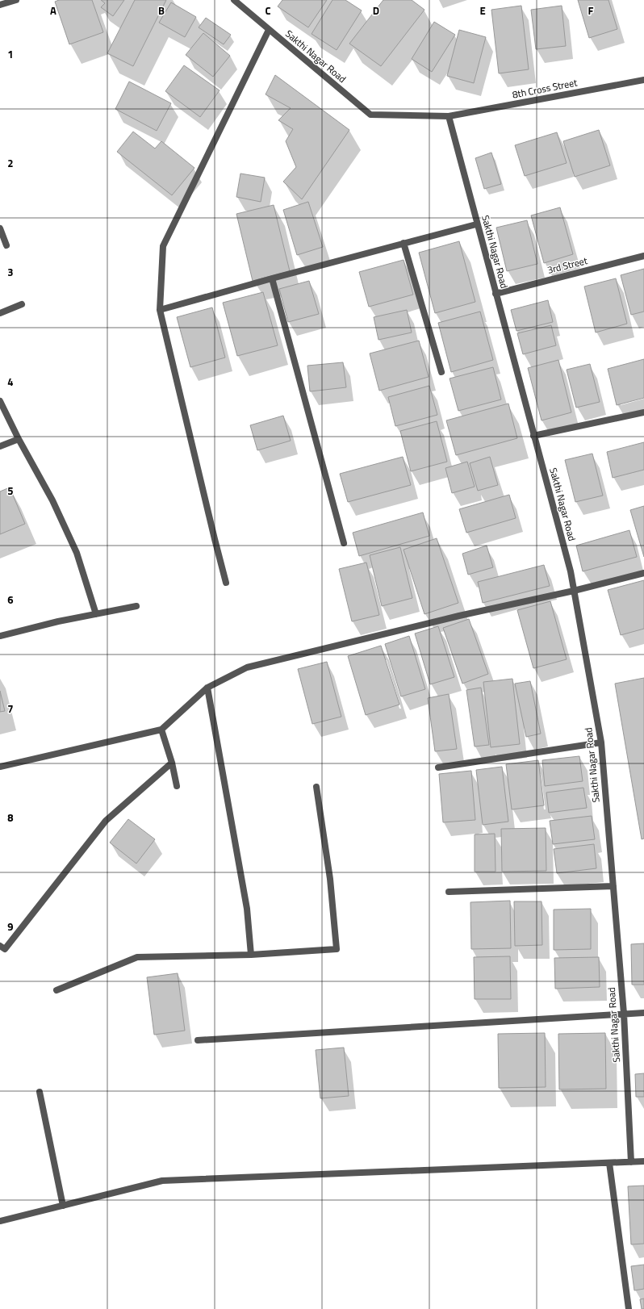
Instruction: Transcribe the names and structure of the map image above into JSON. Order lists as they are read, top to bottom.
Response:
{
  "streets": {
    "street": ["Sakthi Nagar Road", "8th Cross Street", "3rd Street"]
  },
  "crossings": [
    ["Sakthi Nagar Road", "8th Cross Street"],
    ["Sakthi Nagar Road", "3rd Street"]
  ],
  "grid": {
    "columns": [
      "A",
      "B",
      "C",
      "D",
      "E",
      "F"
    ],
    "rows": [
      "1",
      "2",
      "3",
      "4",
      "5",
      "6",
      "7",
      "8",
      "9"
    ]
  }
}
